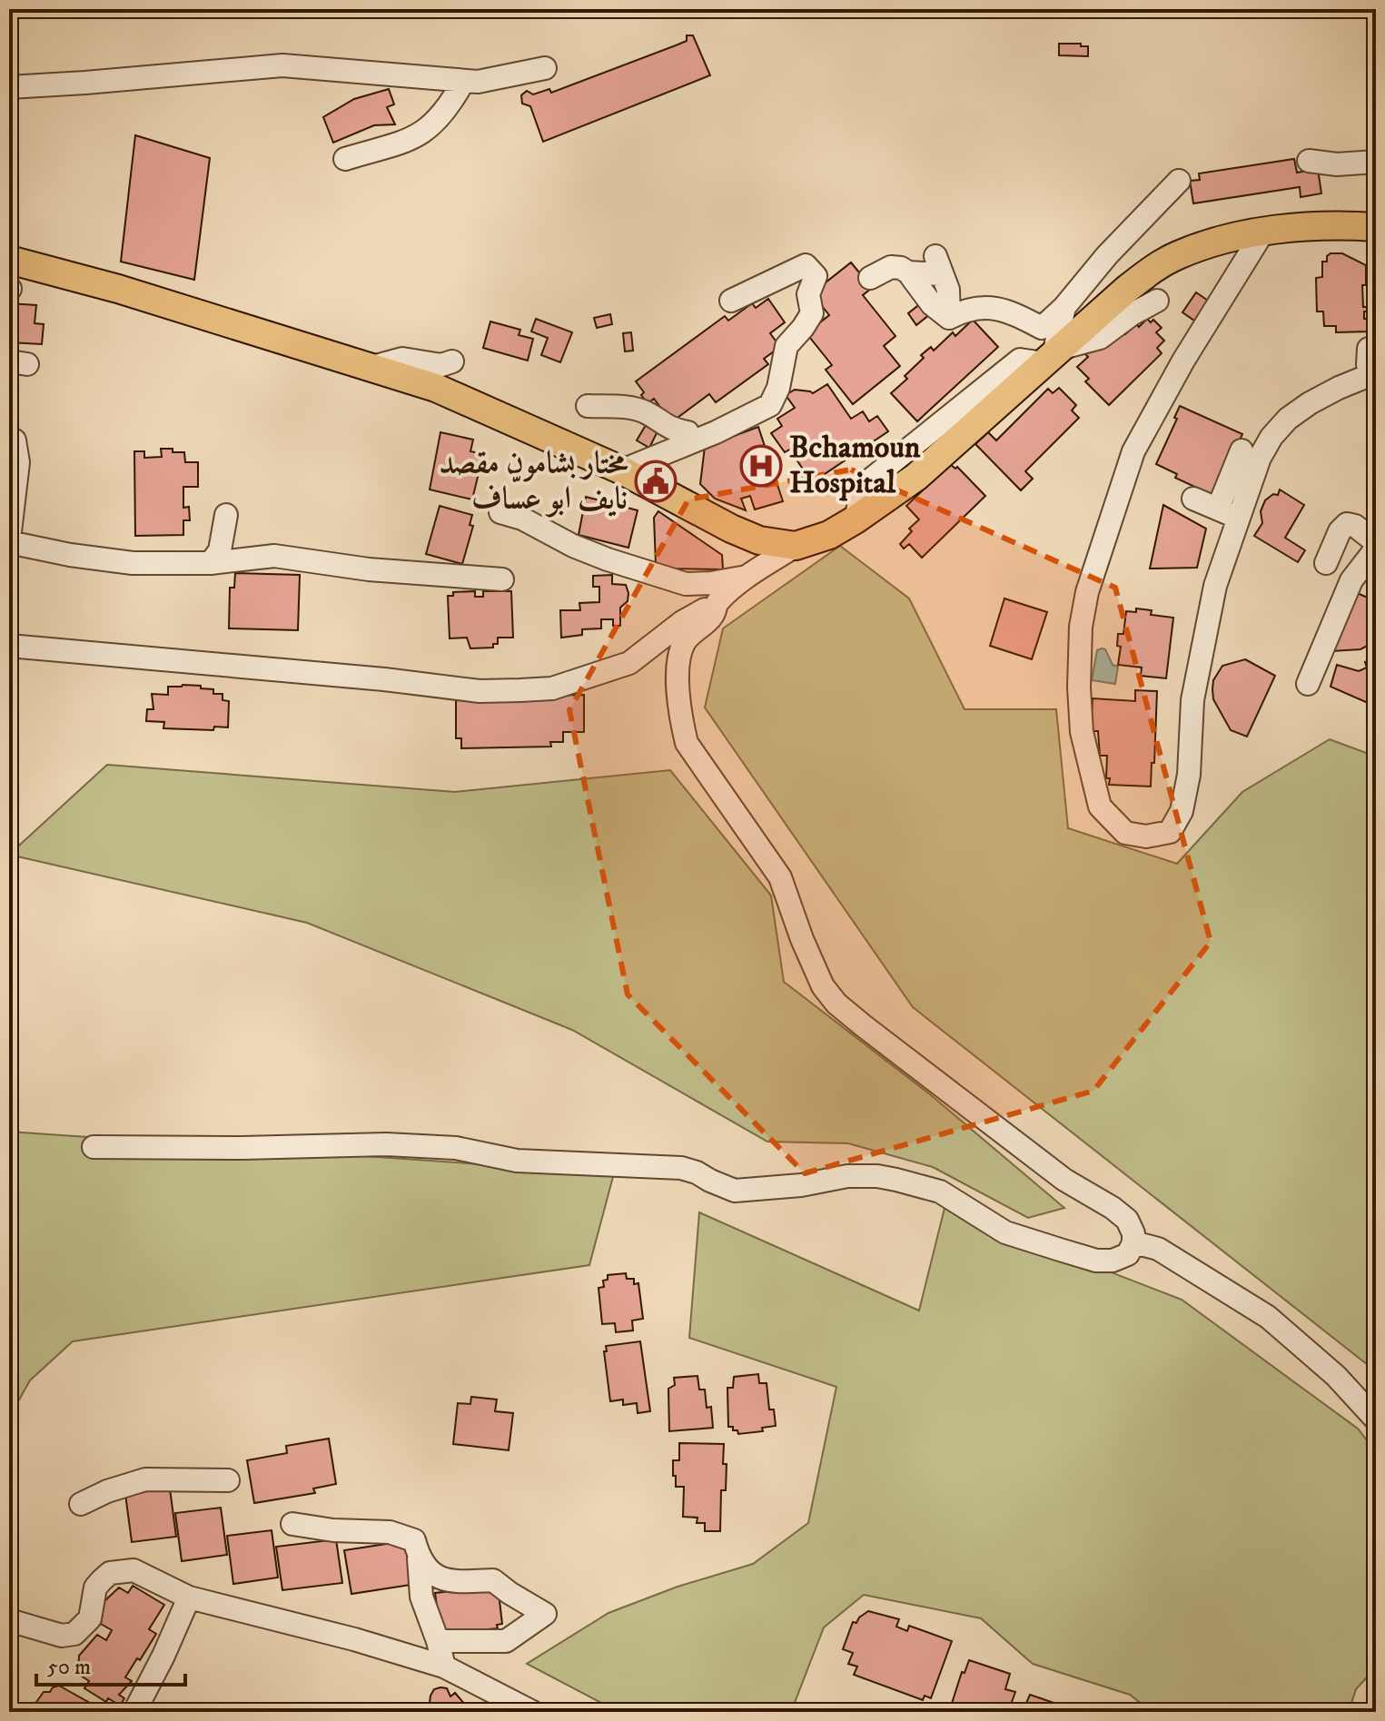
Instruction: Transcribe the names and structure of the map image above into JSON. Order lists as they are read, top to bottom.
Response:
{
  "places": {
    "hospital": ["Bchamoun Hospital"],
    "public building": ["مختار بشامون مقصد نايف ابو عسّاف"]
  },
  "scale_bar": "50 m"
}
